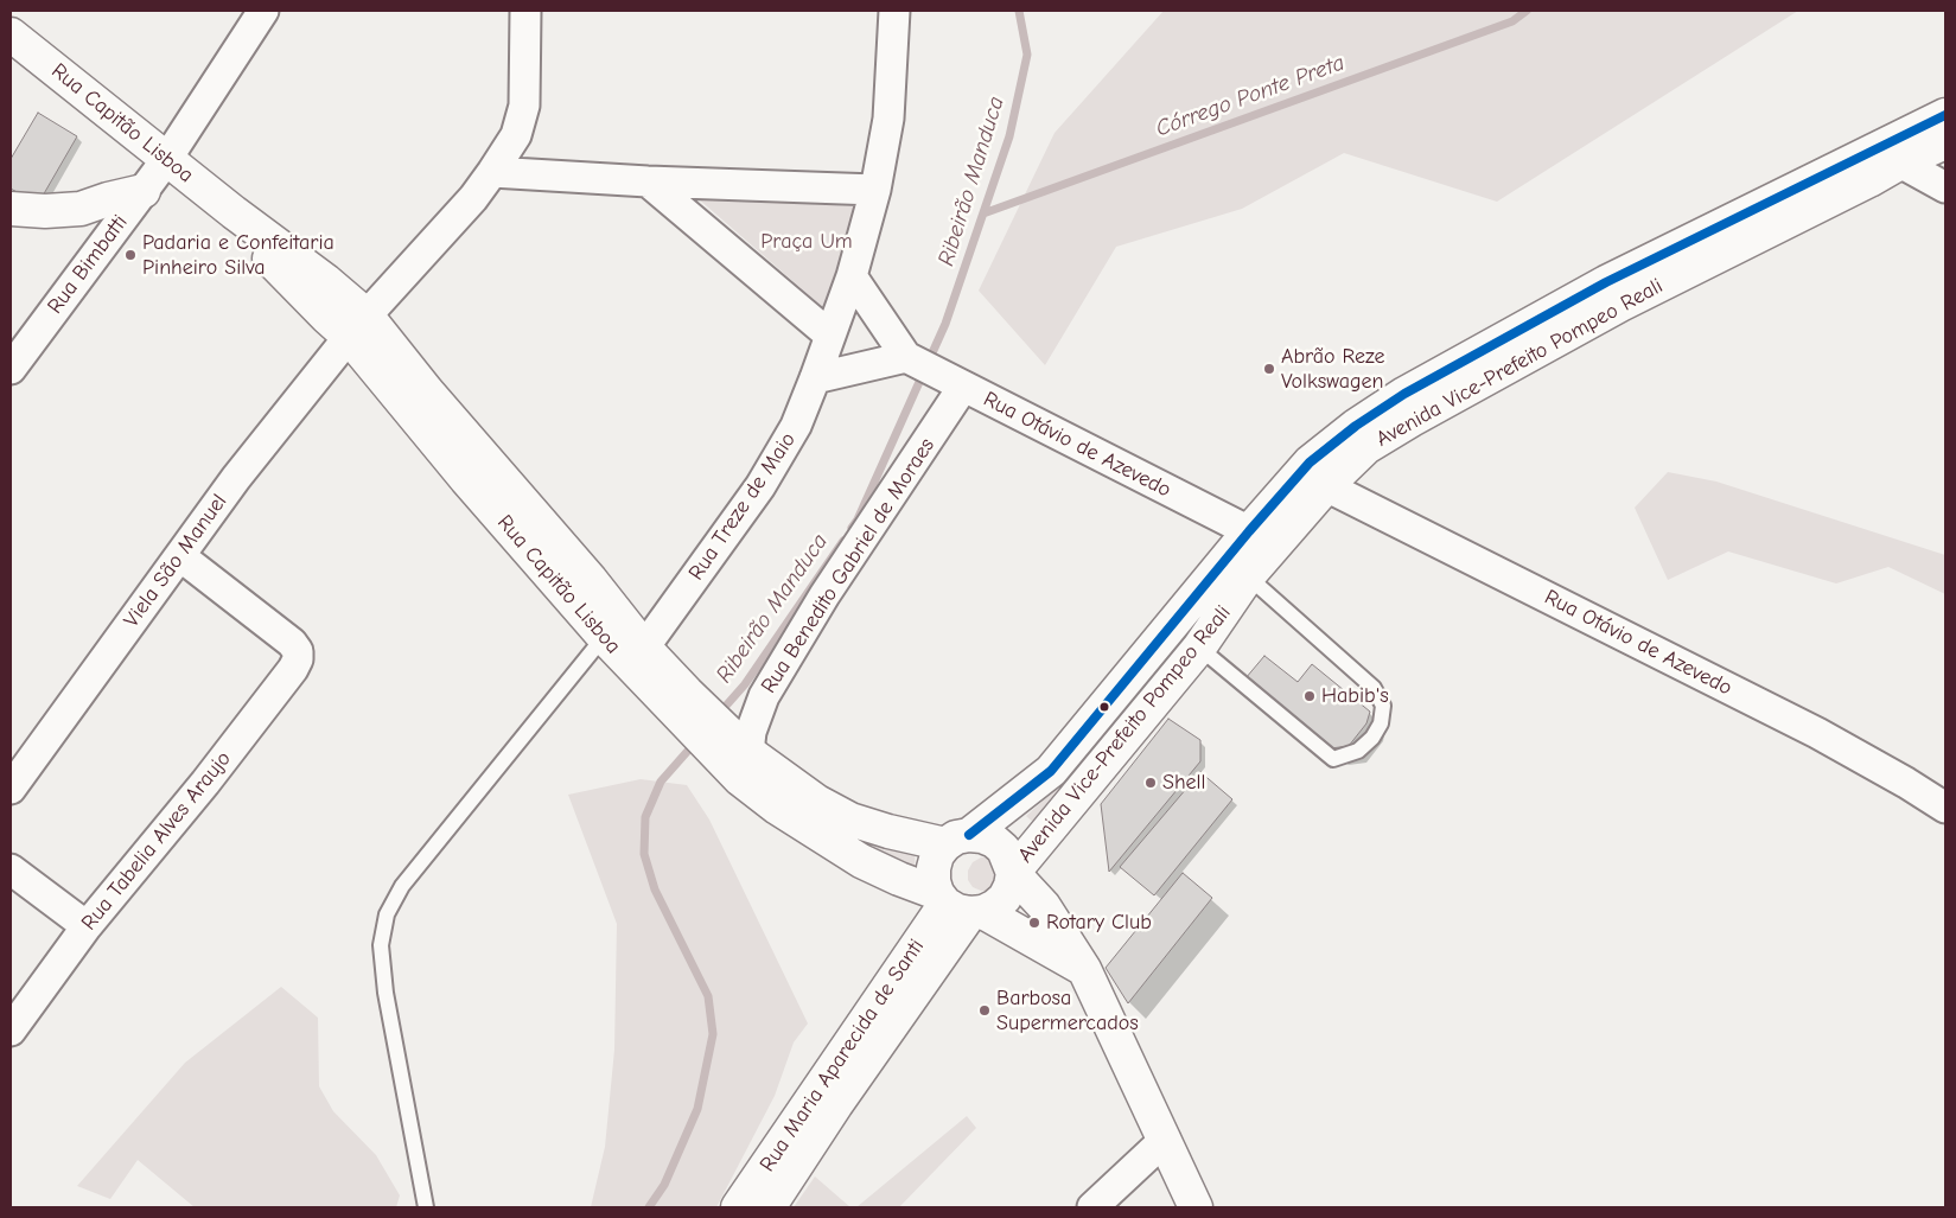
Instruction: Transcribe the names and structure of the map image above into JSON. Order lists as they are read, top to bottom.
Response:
{
  "streets": {
    "main road": ["Rua Capitão Lisboa", "Avenida Vice-Prefeito Pompeo Reali", "Rua Maria Aparecida de Santi"],
    "street": [
      "Rua Bimbatti",
      "Rua Otávio de Azevedo",
      "Rua Treze de Maio",
      "Viela São Manuel",
      "Rua Benedito Gabriel de Moraes",
      "Rua Tabelia Alves Araujo"
    ]
  },
  "crossings": [
    ["Rua Capitão Lisboa", "Rua Bimbatti"],
    ["Rua Capitão Lisboa", "Avenida Vice-Prefeito Pompeo Reali"],
    ["Rua Capitão Lisboa", "Rua Treze de Maio"],
    ["Rua Capitão Lisboa", "Viela São Manuel"],
    ["Rua Capitão Lisboa", "Rua Benedito Gabriel de Moraes"],
    ["Rua Capitão Lisboa", "Rua Maria Aparecida de Santi"],
    ["Avenida Vice-Prefeito Pompeo Reali", "Rua Otávio de Azevedo"],
    ["Avenida Vice-Prefeito Pompeo Reali", "Rua Maria Aparecida de Santi"],
    ["Rua Otávio de Azevedo", "Rua Treze de Maio"],
    ["Rua Otávio de Azevedo", "Rua Benedito Gabriel de Moraes"],
    ["Viela São Manuel", "Rua Tabelia Alves Araujo"]
  ],
  "water": ["Córrego Ponte Preta", "Ribeirão Manduca"],
  "parks": ["Praça Um"],
  "places": [
    "Padaria e Confeitaria Pinheiro Silva",
    "Abrão Reze Volkswagen",
    "Habib's",
    "Shell",
    "Rotary Club",
    "Barbosa Supermercados"
  ]
}
